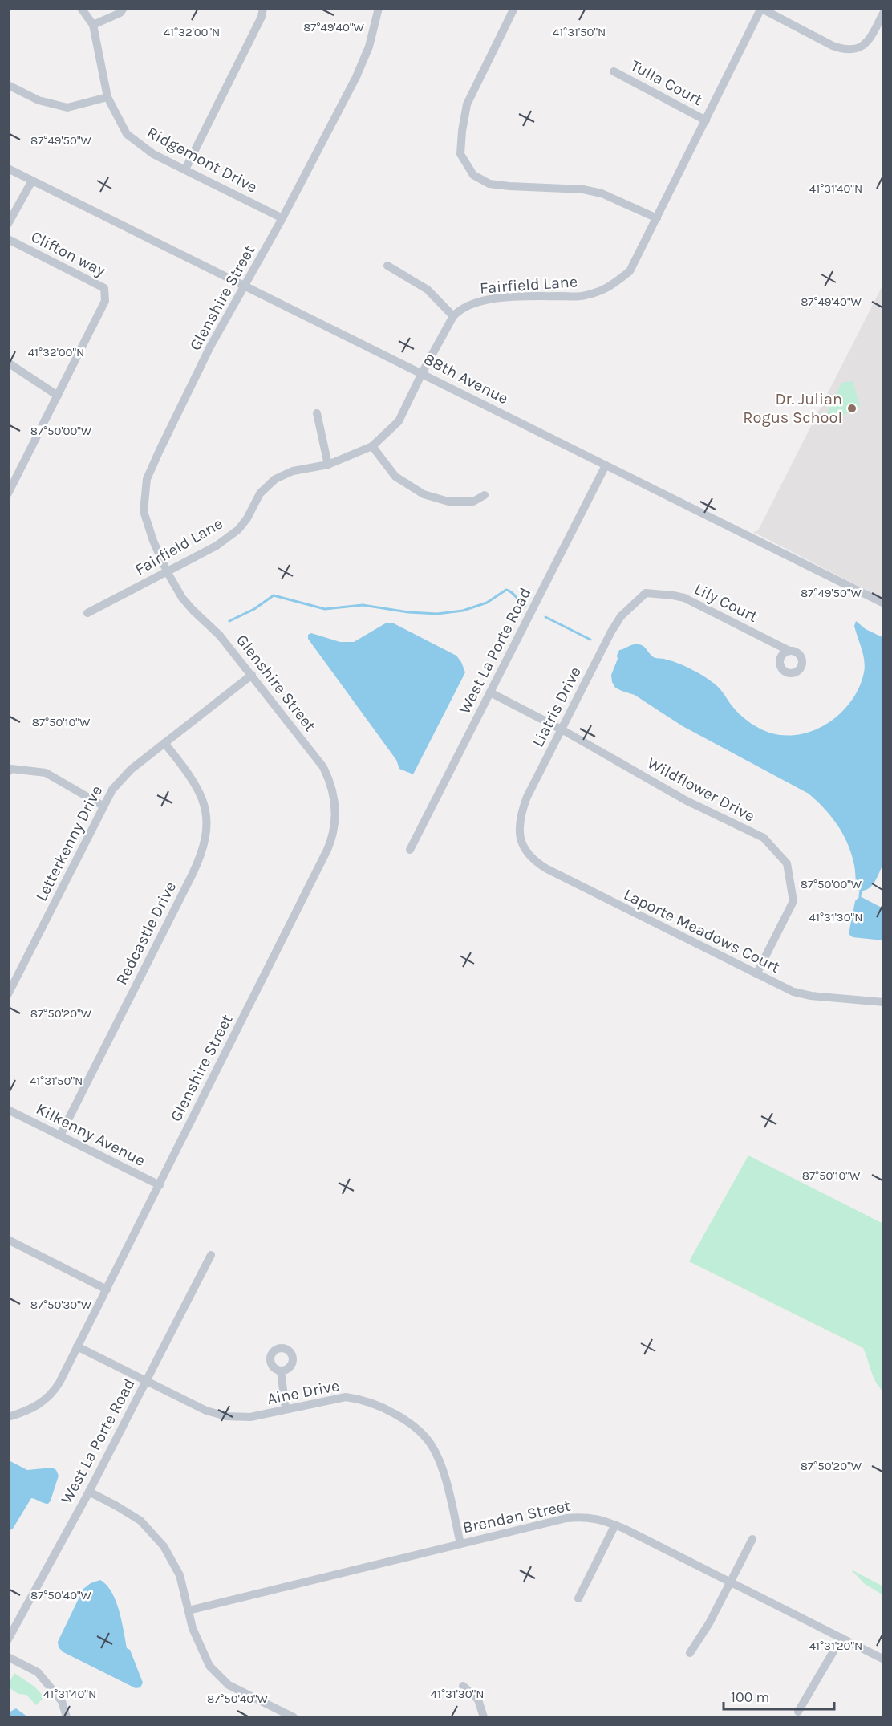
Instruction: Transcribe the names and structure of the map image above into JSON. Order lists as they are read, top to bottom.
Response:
{
  "streets": {
    "street": [
      "Tulla Court",
      "Ridgemont Drive",
      "Clifton way",
      "Fairfield Lane",
      "Glenshire Street",
      "88th Avenue",
      "Lily Court",
      "West La Porte Road",
      "Liatris Drive",
      "Wildflower Drive",
      "Letterkenny Drive",
      "Laporte Meadows Court",
      "Redcastle Drive",
      "Kilkenny Avenue",
      "Aine Drive",
      "Brendan Street"
    ]
  },
  "crossings": [
    ["Tulla Court", "Fairfield Lane"],
    ["Ridgemont Drive", "Glenshire Street"],
    ["Fairfield Lane", "Glenshire Street"],
    ["Fairfield Lane", "88th Avenue"],
    ["Glenshire Street", "88th Avenue"],
    ["Glenshire Street", "Letterkenny Drive"],
    ["Glenshire Street", "Kilkenny Avenue"],
    ["Glenshire Street", "Aine Drive"],
    ["88th Avenue", "West La Porte Road"],
    ["Lily Court", "Liatris Drive"],
    ["West La Porte Road", "Wildflower Drive"],
    ["West La Porte Road", "Aine Drive"],
    ["Liatris Drive", "Wildflower Drive"],
    ["Liatris Drive", "Laporte Meadows Court"],
    ["Wildflower Drive", "Laporte Meadows Court"],
    ["Letterkenny Drive", "Redcastle Drive"],
    ["Redcastle Drive", "Kilkenny Avenue"],
    ["Aine Drive", "Brendan Street"]
  ],
  "places": ["Dr. Julian Rogus School"],
  "scale_bar": "100 m",
  "coordinates": [
    "87°49'40\"W",
    "41°32'00\"N",
    "41°31'50\"N",
    "87°49'50\"W",
    "41°31'40\"N",
    "87°50'00\"W",
    "87°50'10\"W",
    "41°31'30\"N",
    "87°50'20\"W",
    "87°50'30\"W",
    "87°50'40\"W",
    "41°31'20\"N"
  ]
}
